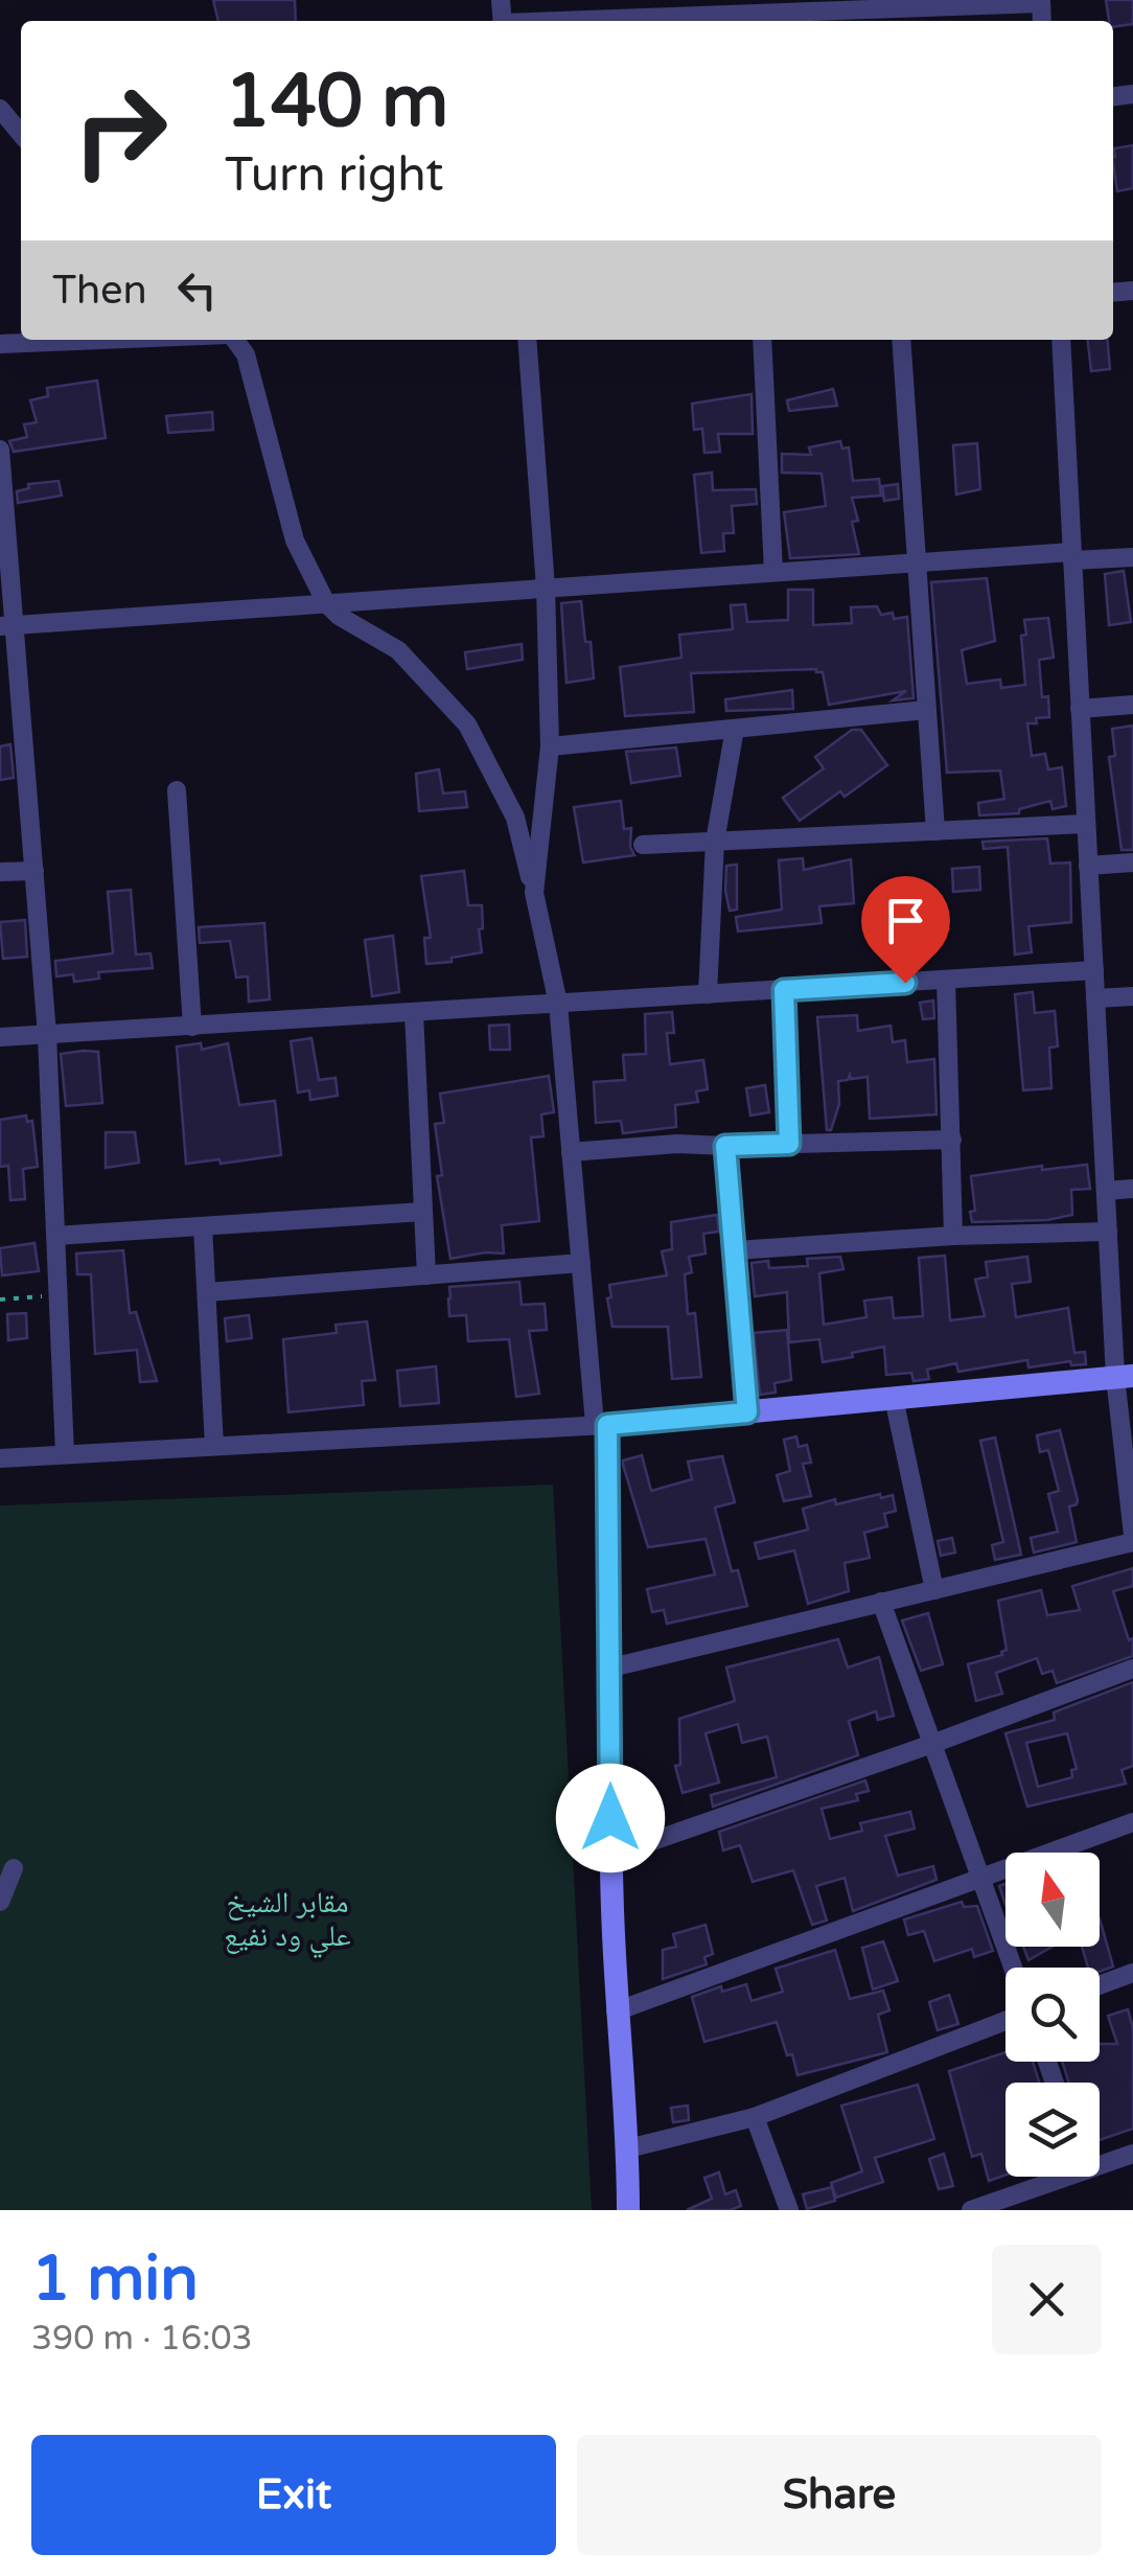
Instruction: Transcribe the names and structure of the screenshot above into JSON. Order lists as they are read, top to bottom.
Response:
{
  "parks": ["مقابر الشيخ علي ود نفيع"],
  "north": "top",
  "page": {
    "turn": ["140 m", "Turn right"],
    "then": "Then",
    "heading": ["1 min", "390 m · 16:03"],
    "buttons": ["Exit", "Share"]
  }
}
